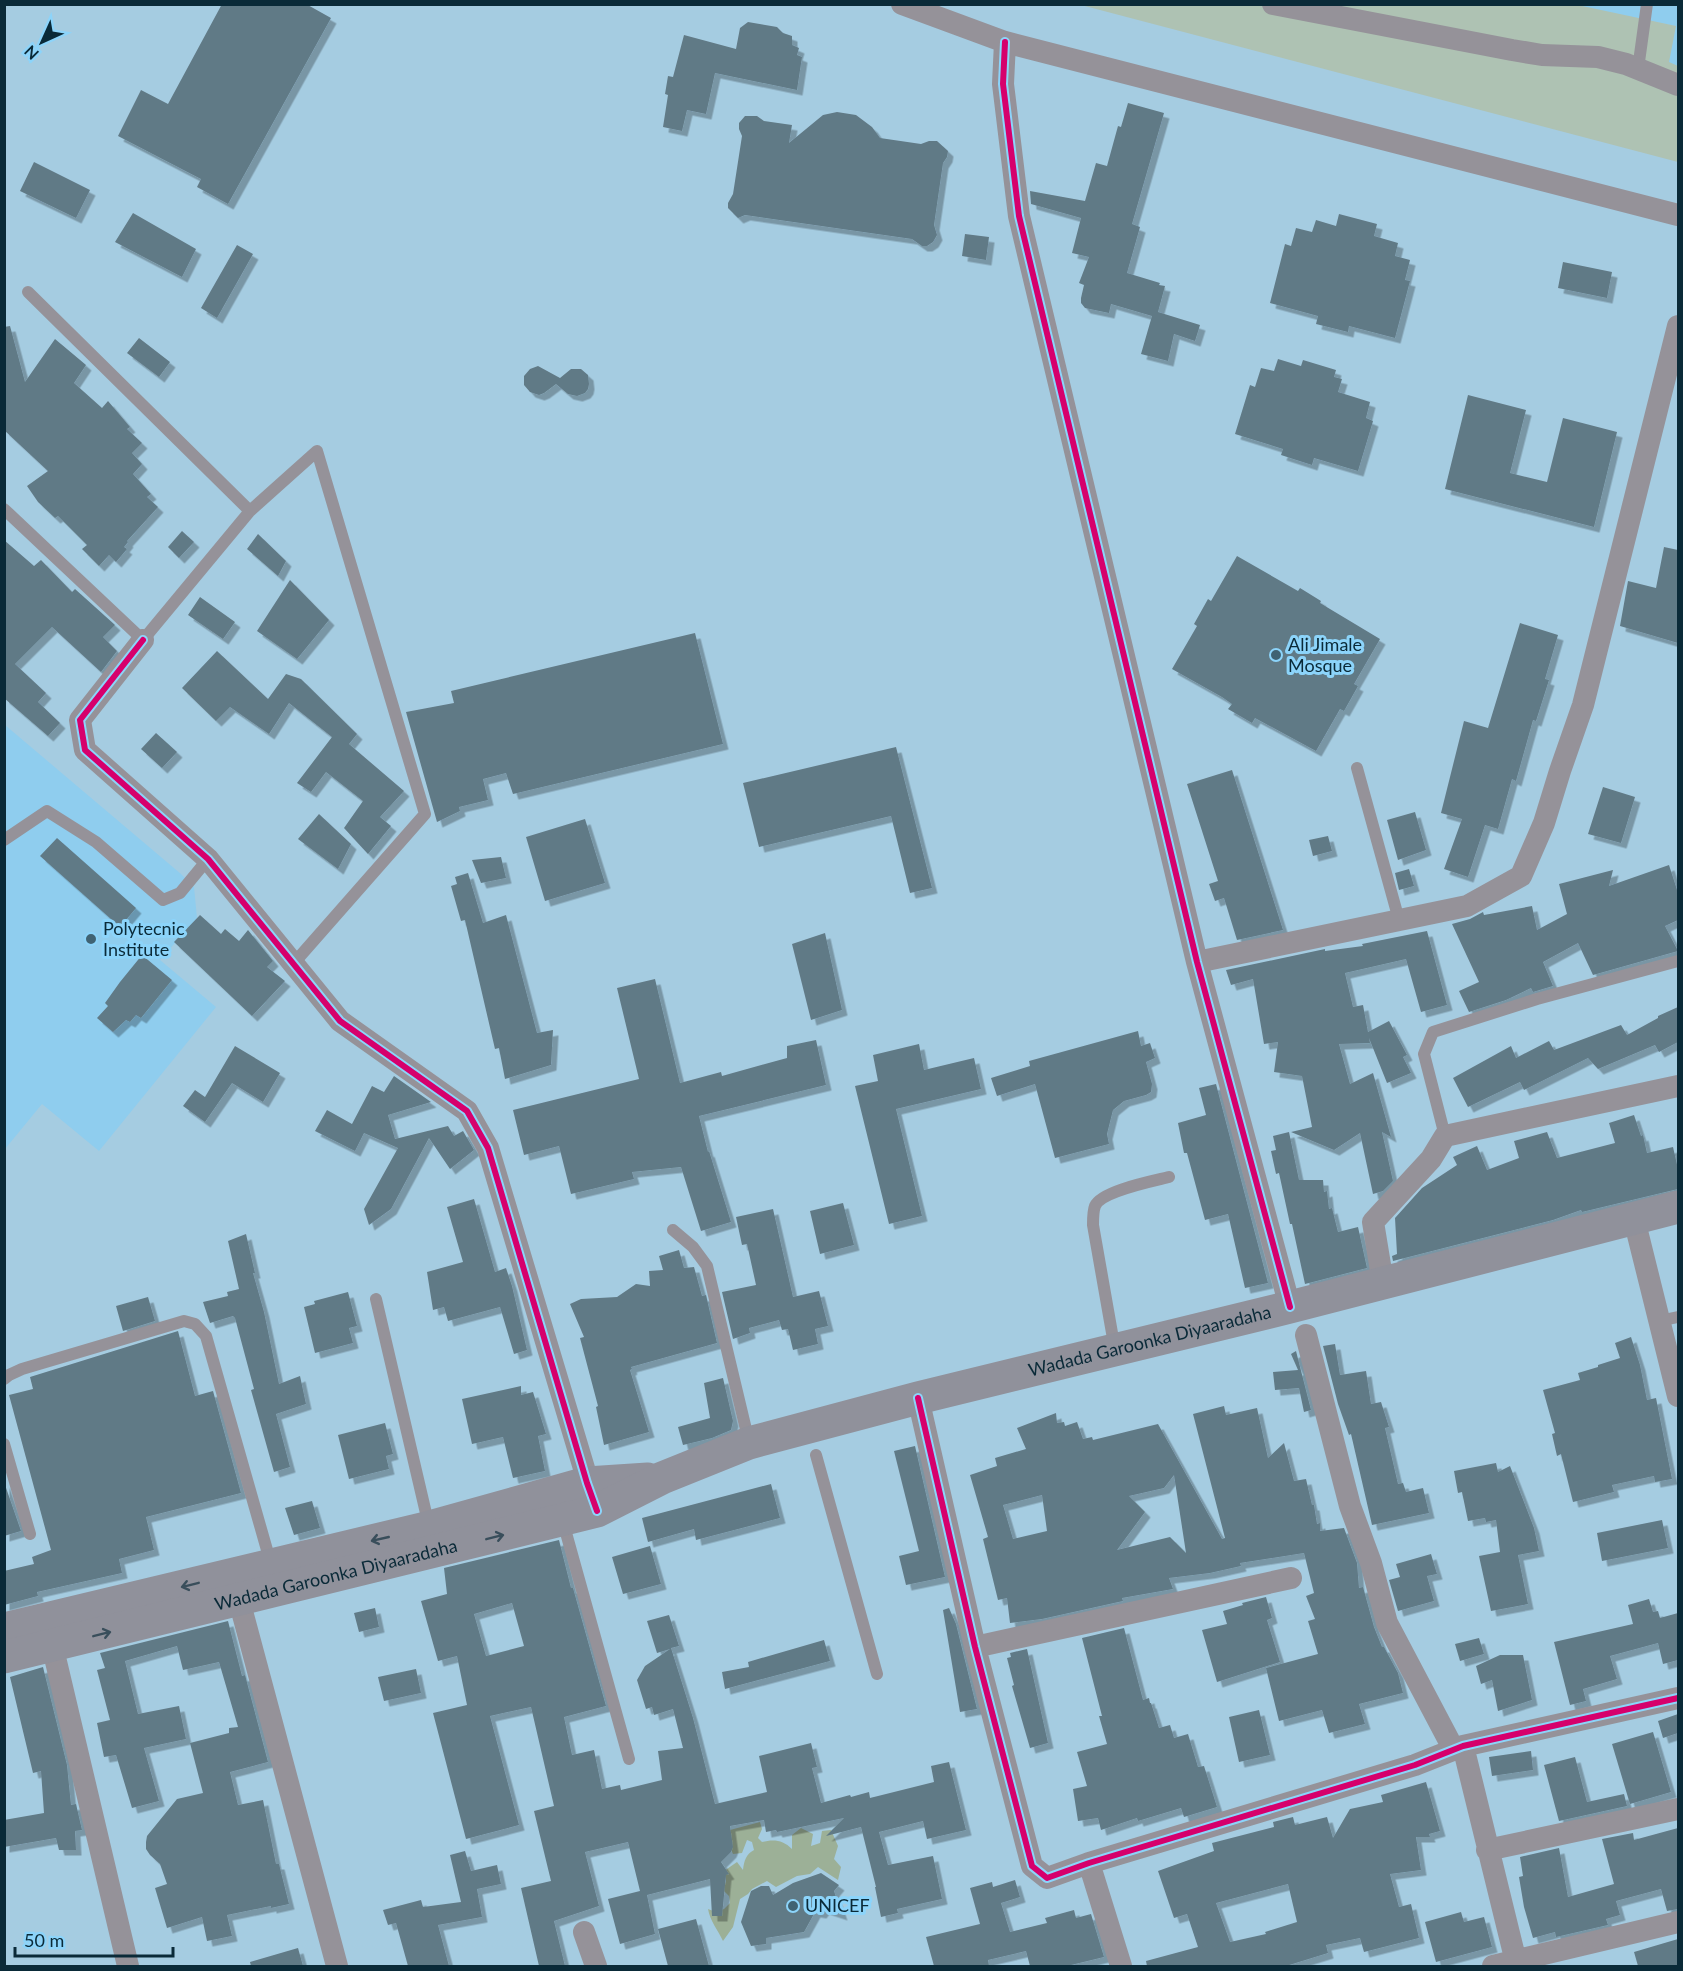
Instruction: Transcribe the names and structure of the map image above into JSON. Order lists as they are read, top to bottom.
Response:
{
  "streets": {
    "main road": ["Wadada Garoonka Diyaaradaha"]
  },
  "places": ["Ali Jimale Mosque", "Polytecnic Institute", "UNICEF"],
  "scale_bar": "50 m",
  "north": "bottom left"
}
